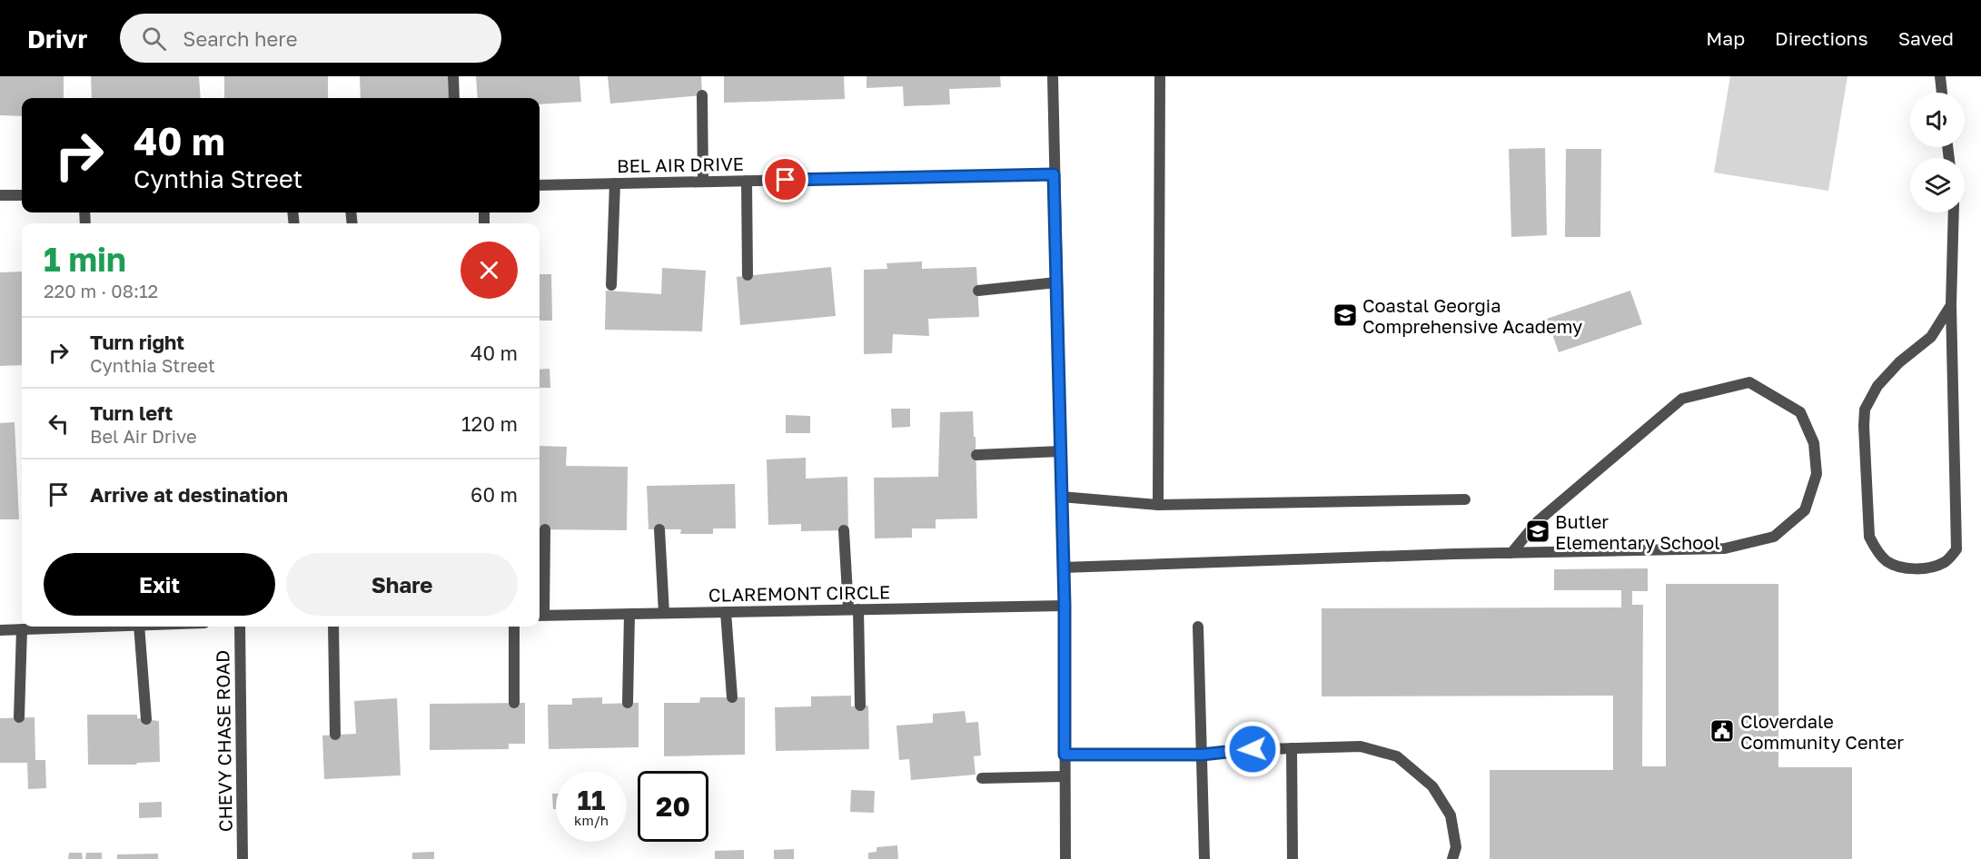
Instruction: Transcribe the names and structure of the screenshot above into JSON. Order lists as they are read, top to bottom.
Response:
{
  "streets": {
    "street": ["BEL AIR DRIVE", "CLAREMONT CIRCLE", "CHEVY CHASE ROAD"]
  },
  "places": {
    "school or university": ["Coastal Georgia Comprehensive Academy", "Butler Elementary School"],
    "public building": ["Cloverdale Community Center"]
  },
  "page": {
    "header": "Drivr",
    "search": "Search here",
    "nav": ["Map", "Directions", "Saved"],
    "turn": ["40 m", "Cynthia Street"],
    "heading": ["1 min", "220 m · 08:12"],
    "list": [
      {
        "name": "Turn right",
        "note": "Cynthia Street",
        "value": "40 m"
      },
      {
        "name": "Turn left",
        "note": "Bel Air Drive",
        "value": "120 m"
      },
      {
        "name": "Arrive at destination",
        "value": "60 m"
      }
    ],
    "buttons": ["Exit", "Share"],
    "speed": "11 km/h",
    "limit": "20"
  }
}
